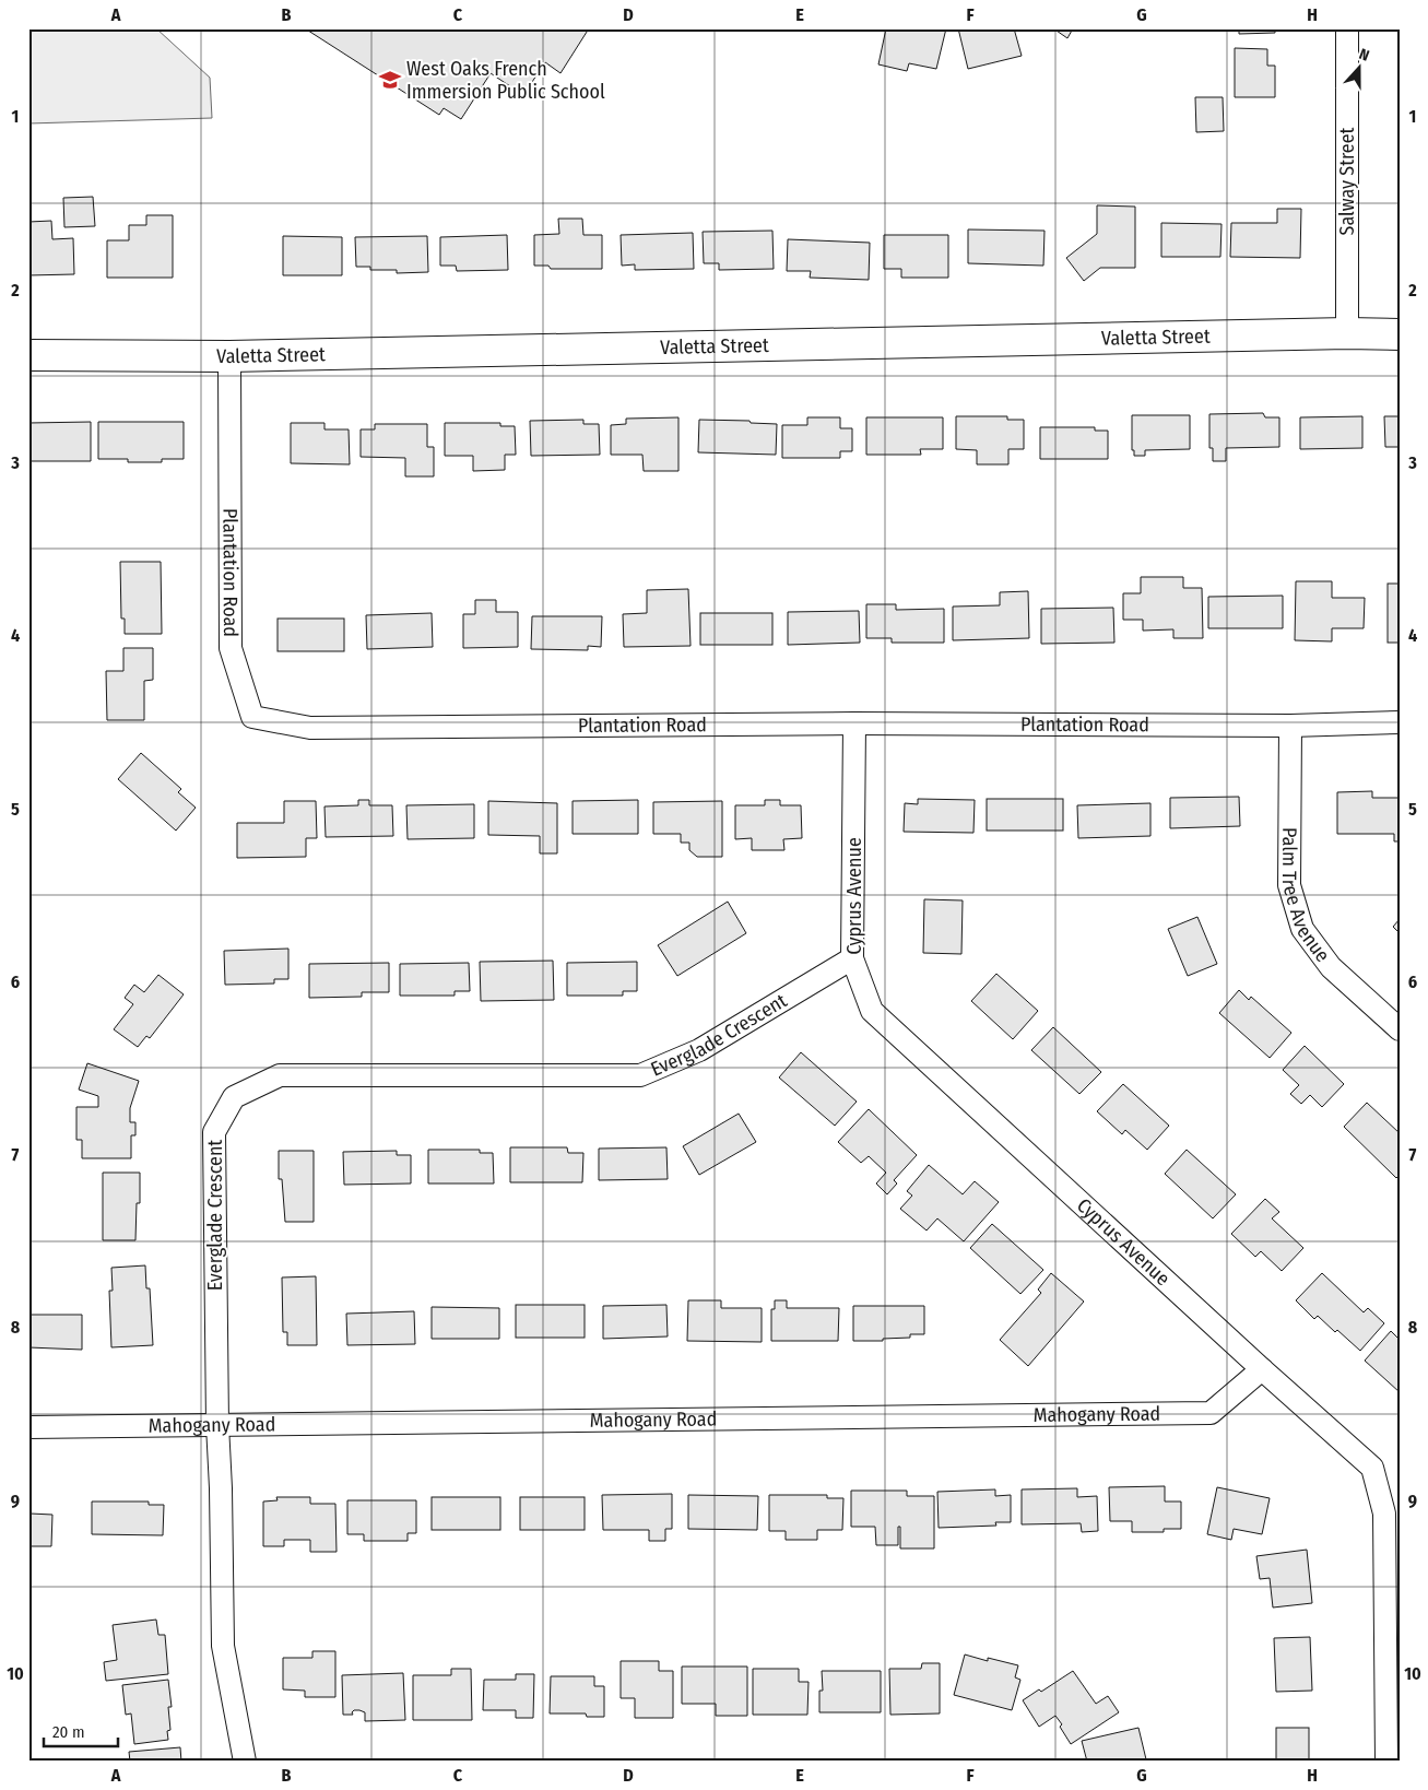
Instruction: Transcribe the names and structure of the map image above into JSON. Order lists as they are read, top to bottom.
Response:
{
  "streets": {
    "street": [
      "Salway Street",
      "Valetta Street",
      "Plantation Road",
      "Palm Tree Avenue",
      "Cyprus Avenue",
      "Everglade Crescent",
      "Mahogany Road"
    ]
  },
  "crossings": [
    ["Salway Street", "Valetta Street"],
    ["Valetta Street", "Plantation Road"],
    ["Plantation Road", "Palm Tree Avenue"],
    ["Plantation Road", "Cyprus Avenue"],
    ["Cyprus Avenue", "Everglade Crescent"],
    ["Cyprus Avenue", "Mahogany Road"],
    ["Everglade Crescent", "Mahogany Road"]
  ],
  "places": {
    "school or university": ["West Oaks French Immersion Public School"]
  },
  "scale_bar": "20 m",
  "north": "top",
  "grid": {
    "columns": [
      "A",
      "B",
      "C",
      "D",
      "E",
      "F",
      "G",
      "H"
    ],
    "rows": [
      "1",
      "2",
      "3",
      "4",
      "5",
      "6",
      "7",
      "8",
      "9",
      "10"
    ]
  }
}
